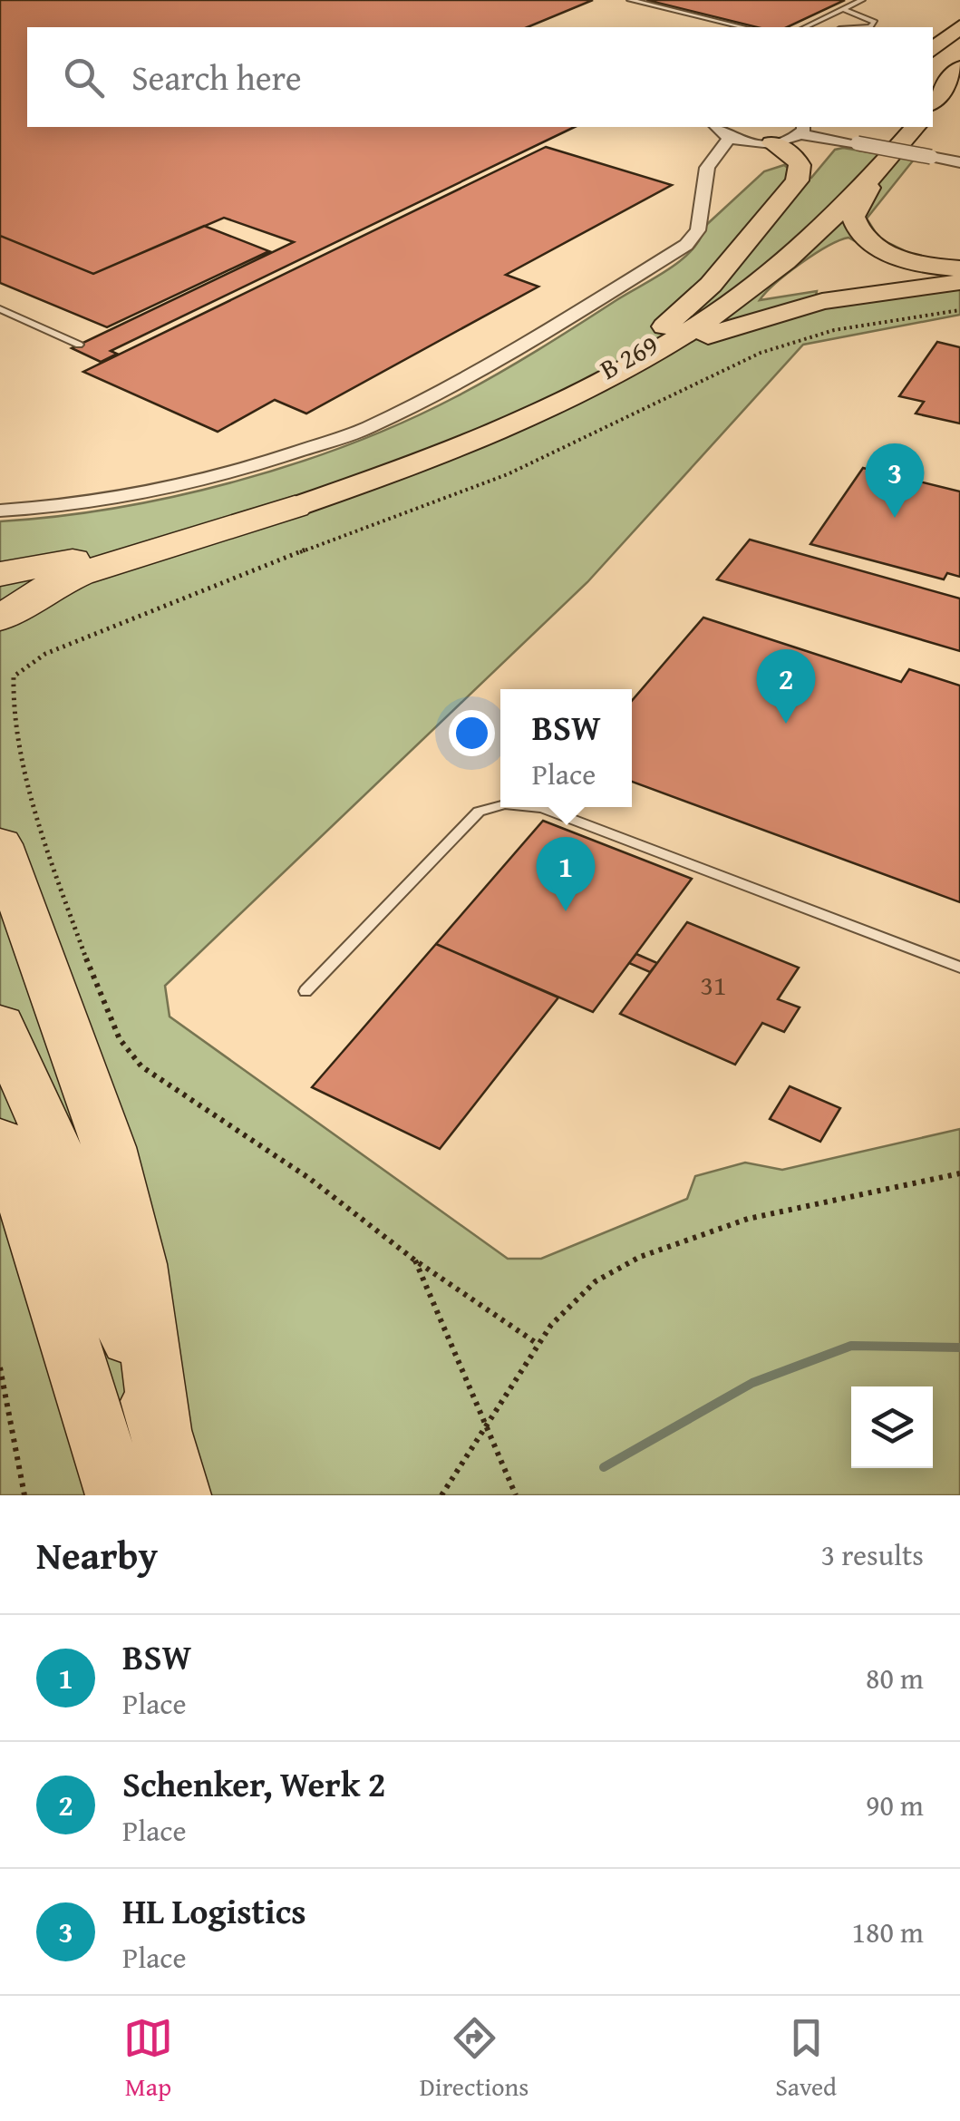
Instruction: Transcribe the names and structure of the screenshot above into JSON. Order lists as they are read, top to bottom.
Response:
{
  "streets": {
    "main road": ["B 269"]
  },
  "house_numbers": ["31"],
  "page": {
    "search": "Search here",
    "pins": ["3", "2", "1"],
    "popup": ["BSW", "Place"],
    "heading": ["Nearby", "3 results"],
    "list": [
      {
        "mark": "1",
        "name": "BSW",
        "note": "Place",
        "value": "80 m"
      },
      {
        "mark": "2",
        "name": "Schenker, Werk 2",
        "note": "Place",
        "value": "90 m"
      },
      {
        "mark": "3",
        "name": "HL Logistics",
        "note": "Place",
        "value": "180 m"
      }
    ],
    "nav": ["Map", "Directions", "Saved"]
  }
}
